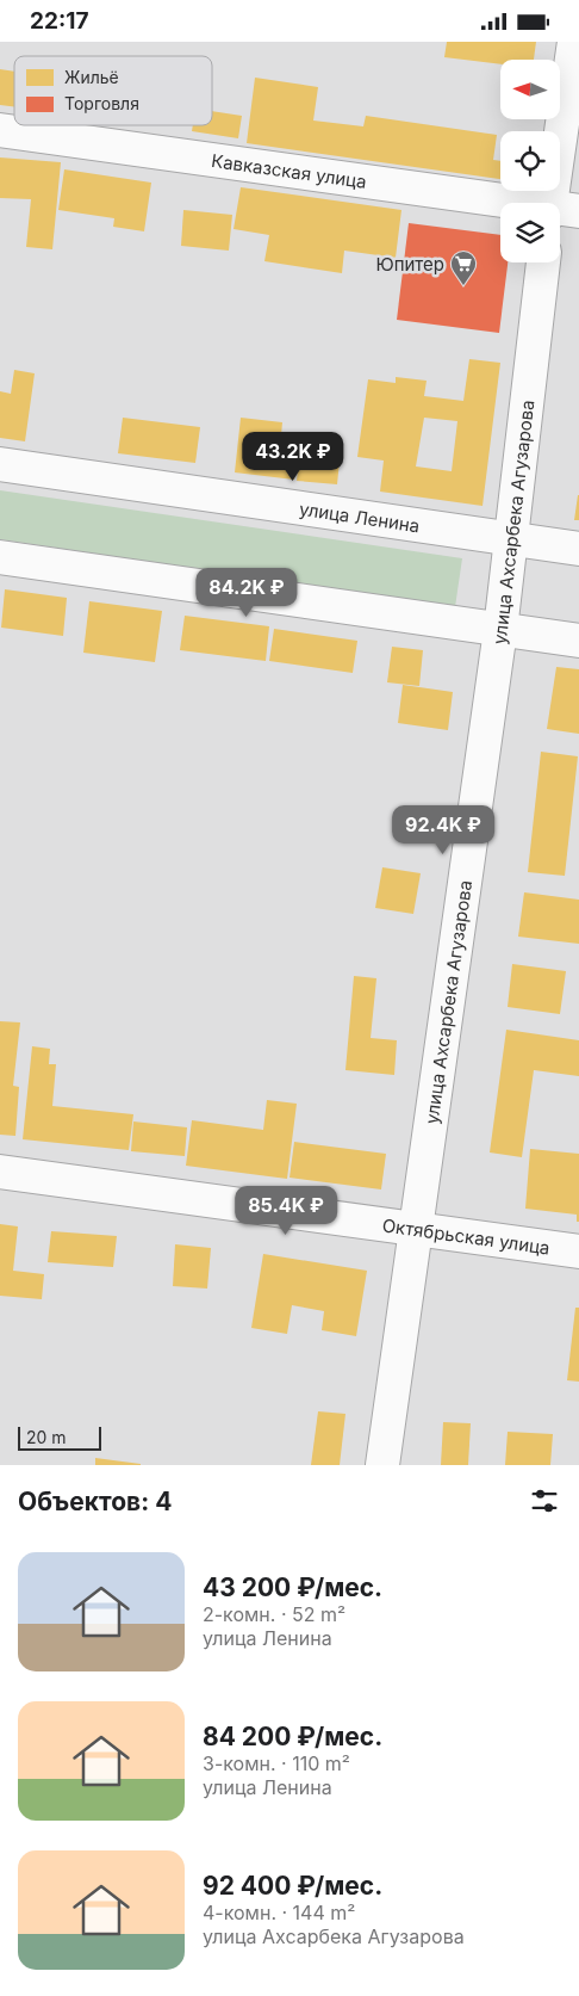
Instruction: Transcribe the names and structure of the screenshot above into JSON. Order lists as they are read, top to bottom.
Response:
{
  "streets": {
    "street": [
      "Кавказская улица",
      "улица Ленина",
      "улица Ахсарбека Агузарова",
      "Октябрьская улица"
    ]
  },
  "crossings": [
    ["улица Ленина", "улица Ахсарбека Агузарова"],
    ["улица Ахсарбека Агузарова", "Октябрьская улица"]
  ],
  "places": {
    "supermarket": ["Юпитер"]
  },
  "legend": ["Жильё", "Торговля"],
  "scale_bar": "20 m",
  "north": "left",
  "page": {
    "status": "22:17",
    "price": [
      "43.2K ₽",
      "84.2K ₽",
      "92.4K ₽",
      "85.4K ₽"
    ],
    "scale": "20 m",
    "heading": "Объектов: 4",
    "list": [
      {
        "name": "43 200 ₽/мес.",
        "note": "2-комн. · 52 m² · улица Ленина"
      },
      {
        "name": "84 200 ₽/мес.",
        "note": "3-комн. · 110 m² · улица Ленина"
      },
      {
        "name": "92 400 ₽/мес.",
        "note": "4-комн. · 144 m² · улица Ахсарбека Агузарова"
      }
    ]
  }
}
